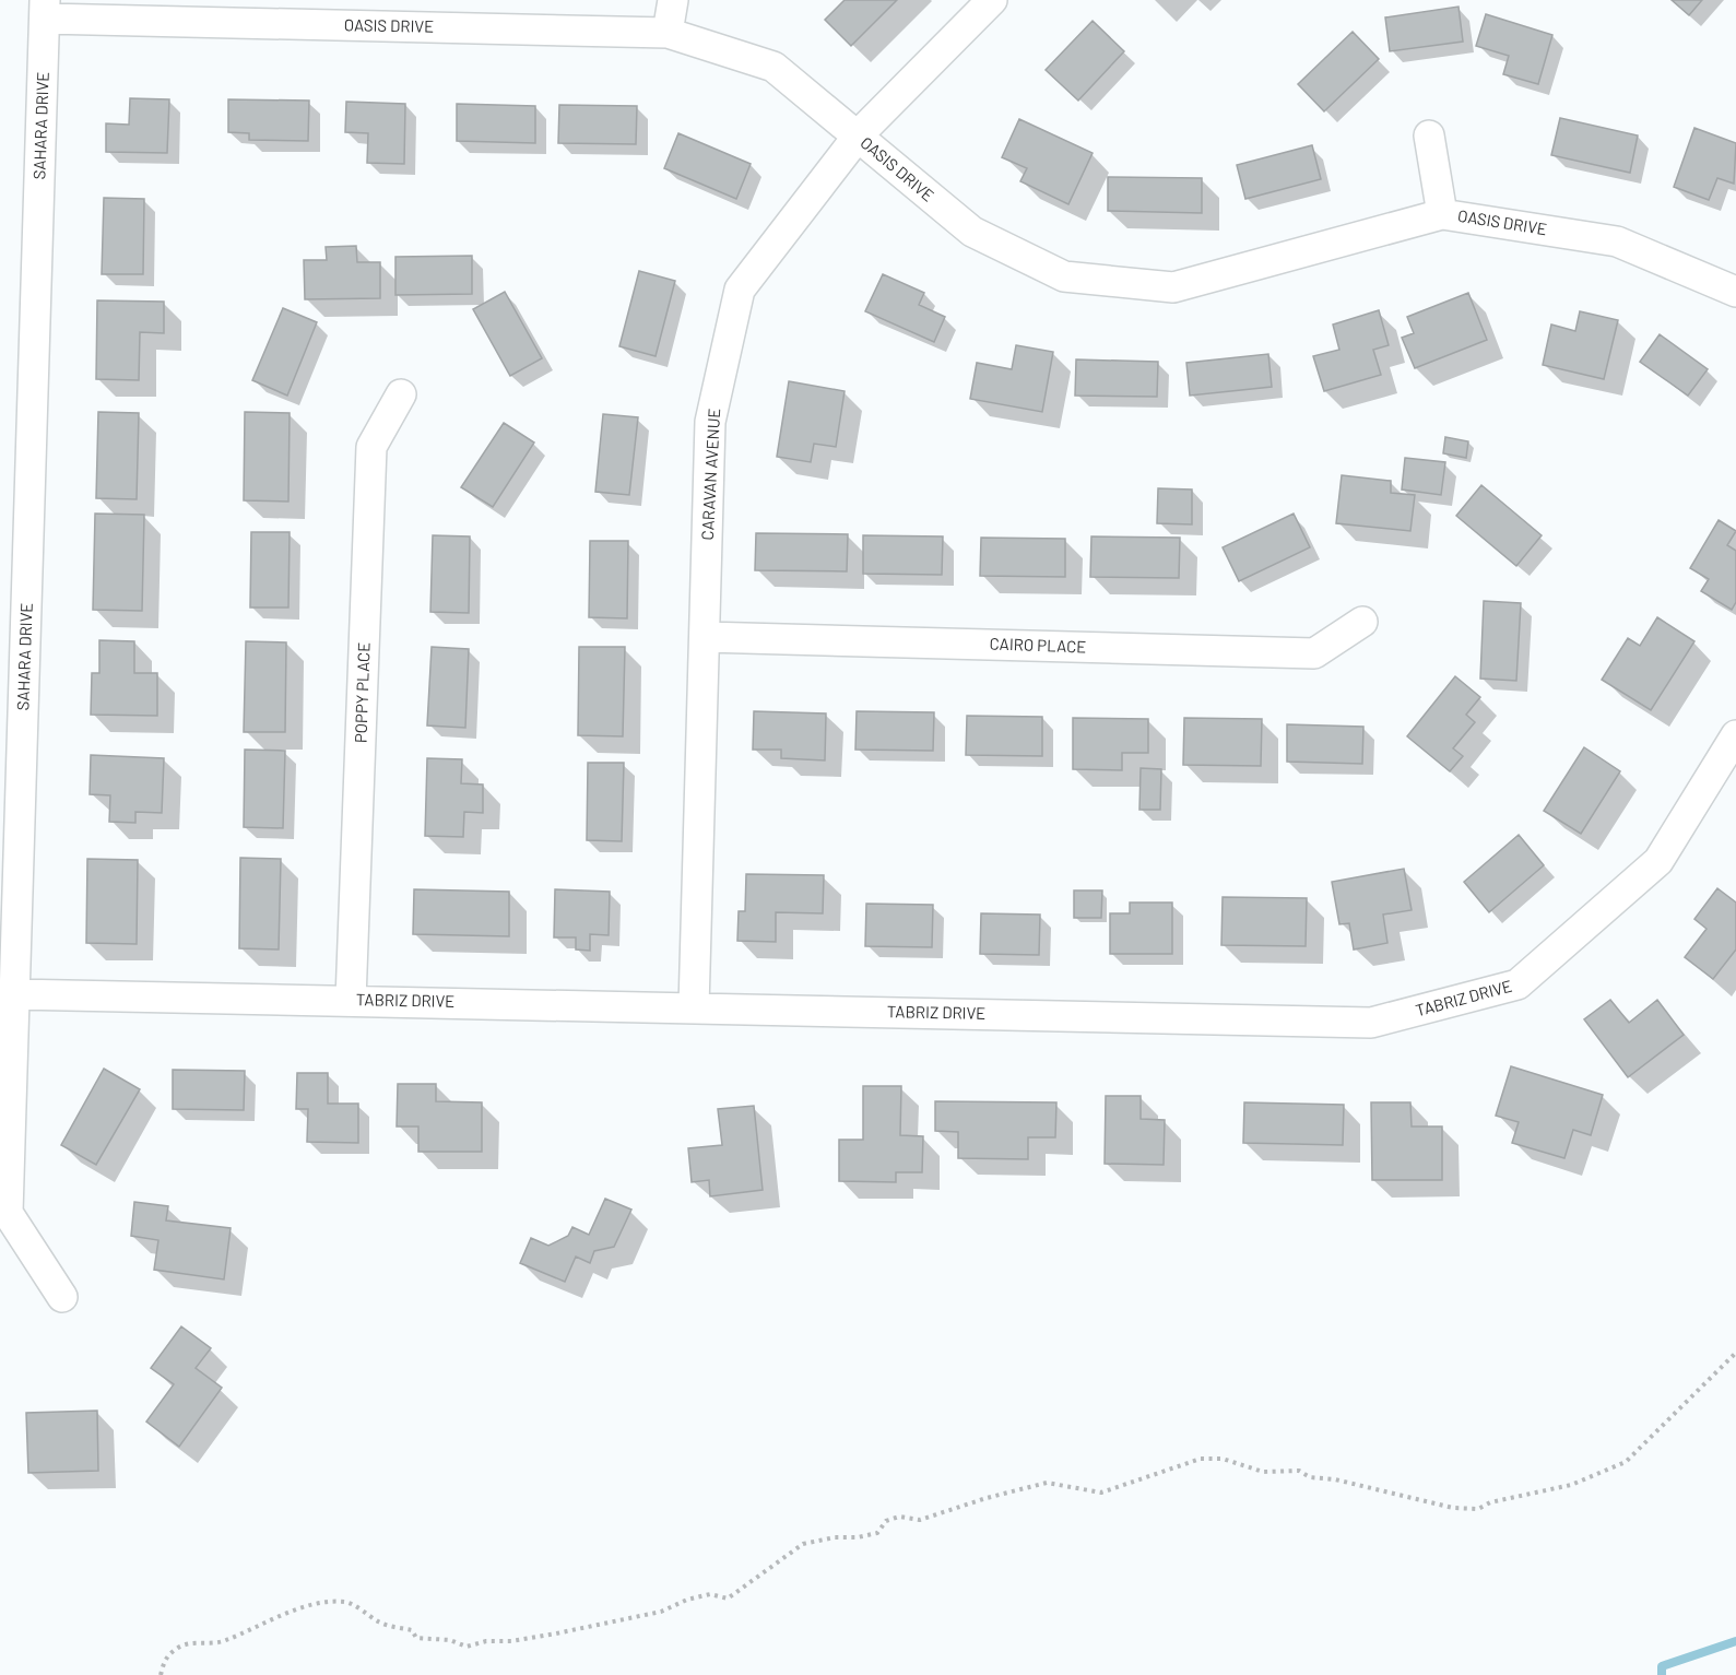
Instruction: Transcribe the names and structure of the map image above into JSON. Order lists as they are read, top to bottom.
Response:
{
  "streets": {
    "street": [
      "OASIS DRIVE",
      "SAHARA DRIVE",
      "CARAVAN AVENUE",
      "CAIRO PLACE",
      "POPPY PLACE",
      "TABRIZ DRIVE"
    ]
  },
  "crossings": [
    ["OASIS DRIVE", "SAHARA DRIVE"],
    ["OASIS DRIVE", "CARAVAN AVENUE"],
    ["SAHARA DRIVE", "TABRIZ DRIVE"],
    ["CARAVAN AVENUE", "CAIRO PLACE"],
    ["CARAVAN AVENUE", "TABRIZ DRIVE"],
    ["POPPY PLACE", "TABRIZ DRIVE"]
  ]
}
